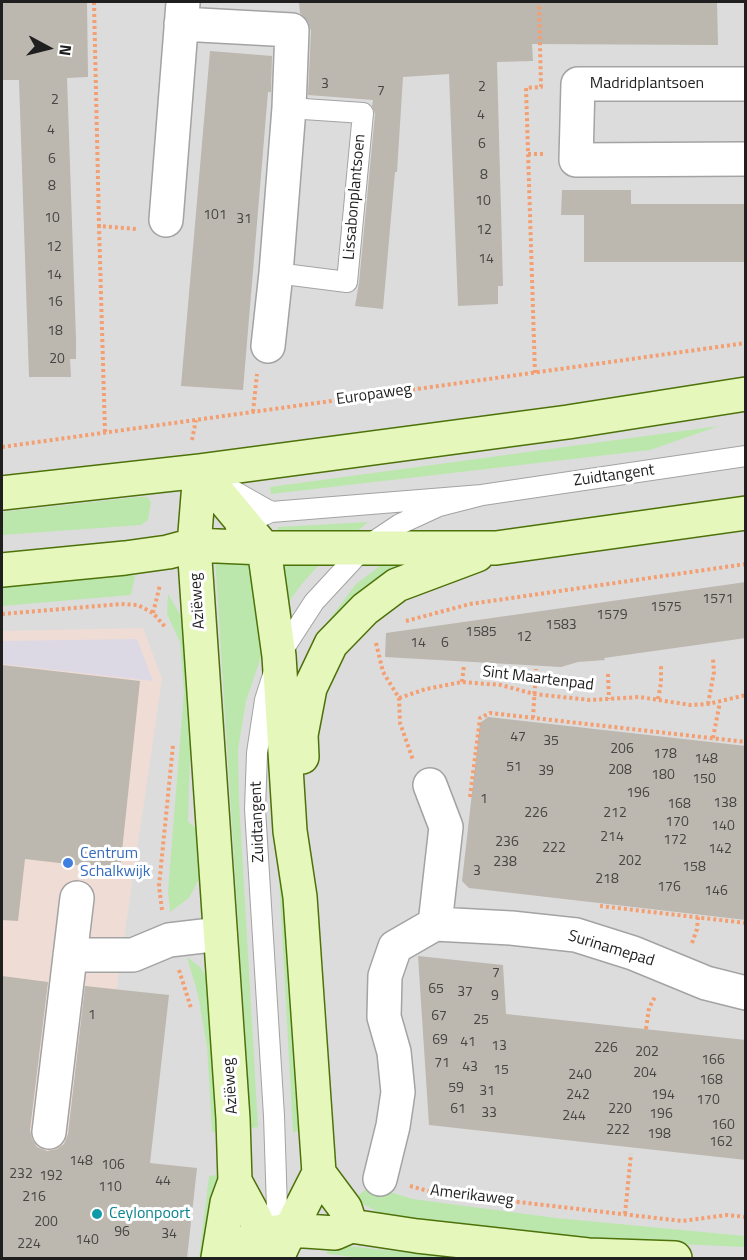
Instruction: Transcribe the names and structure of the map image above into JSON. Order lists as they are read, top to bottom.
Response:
{
  "streets": {
    "main road": ["Aziëweg"],
    "street": ["Madridplantsoen", "Surinamepad"],
    "lane": ["Lissabonplantsoen", "Zuidtangent"],
    "path": ["Europaweg", "Sint Maartenpad", "Amerikaweg"]
  },
  "crossings": [
    ["Zuidtangent", "Aziëweg"]
  ],
  "places": ["Centrum Schalkwijk", "Ceylonpoort"],
  "house_numbers": [
    "3",
    "2",
    "7",
    "2",
    "4",
    "4",
    "6",
    "6",
    "8",
    "8",
    "10",
    "101",
    "10",
    "31",
    "12",
    "12",
    "14",
    "14",
    "16",
    "18",
    "20",
    "1571",
    "1575",
    "1579",
    "1583",
    "1585",
    "12",
    "14",
    "6",
    "47",
    "35",
    "206",
    "178",
    "148",
    "51",
    "208",
    "39",
    "180",
    "150",
    "196",
    "1",
    "138",
    "168",
    "226",
    "212",
    "170",
    "140",
    "214",
    "172",
    "236",
    "222",
    "142",
    "202",
    "238",
    "158",
    "3",
    "218",
    "176",
    "146",
    "7",
    "65",
    "37",
    "9",
    "1",
    "67",
    "25",
    "69",
    "41",
    "13",
    "226",
    "202",
    "166",
    "71",
    "43",
    "15",
    "204",
    "240",
    "168",
    "59",
    "31",
    "242",
    "194",
    "170",
    "61",
    "220",
    "33",
    "196",
    "244",
    "160",
    "222",
    "198",
    "162",
    "148",
    "106",
    "232",
    "192",
    "44",
    "110",
    "216",
    "200",
    "96",
    "34",
    "140",
    "224"
  ],
  "north": "right"
}
